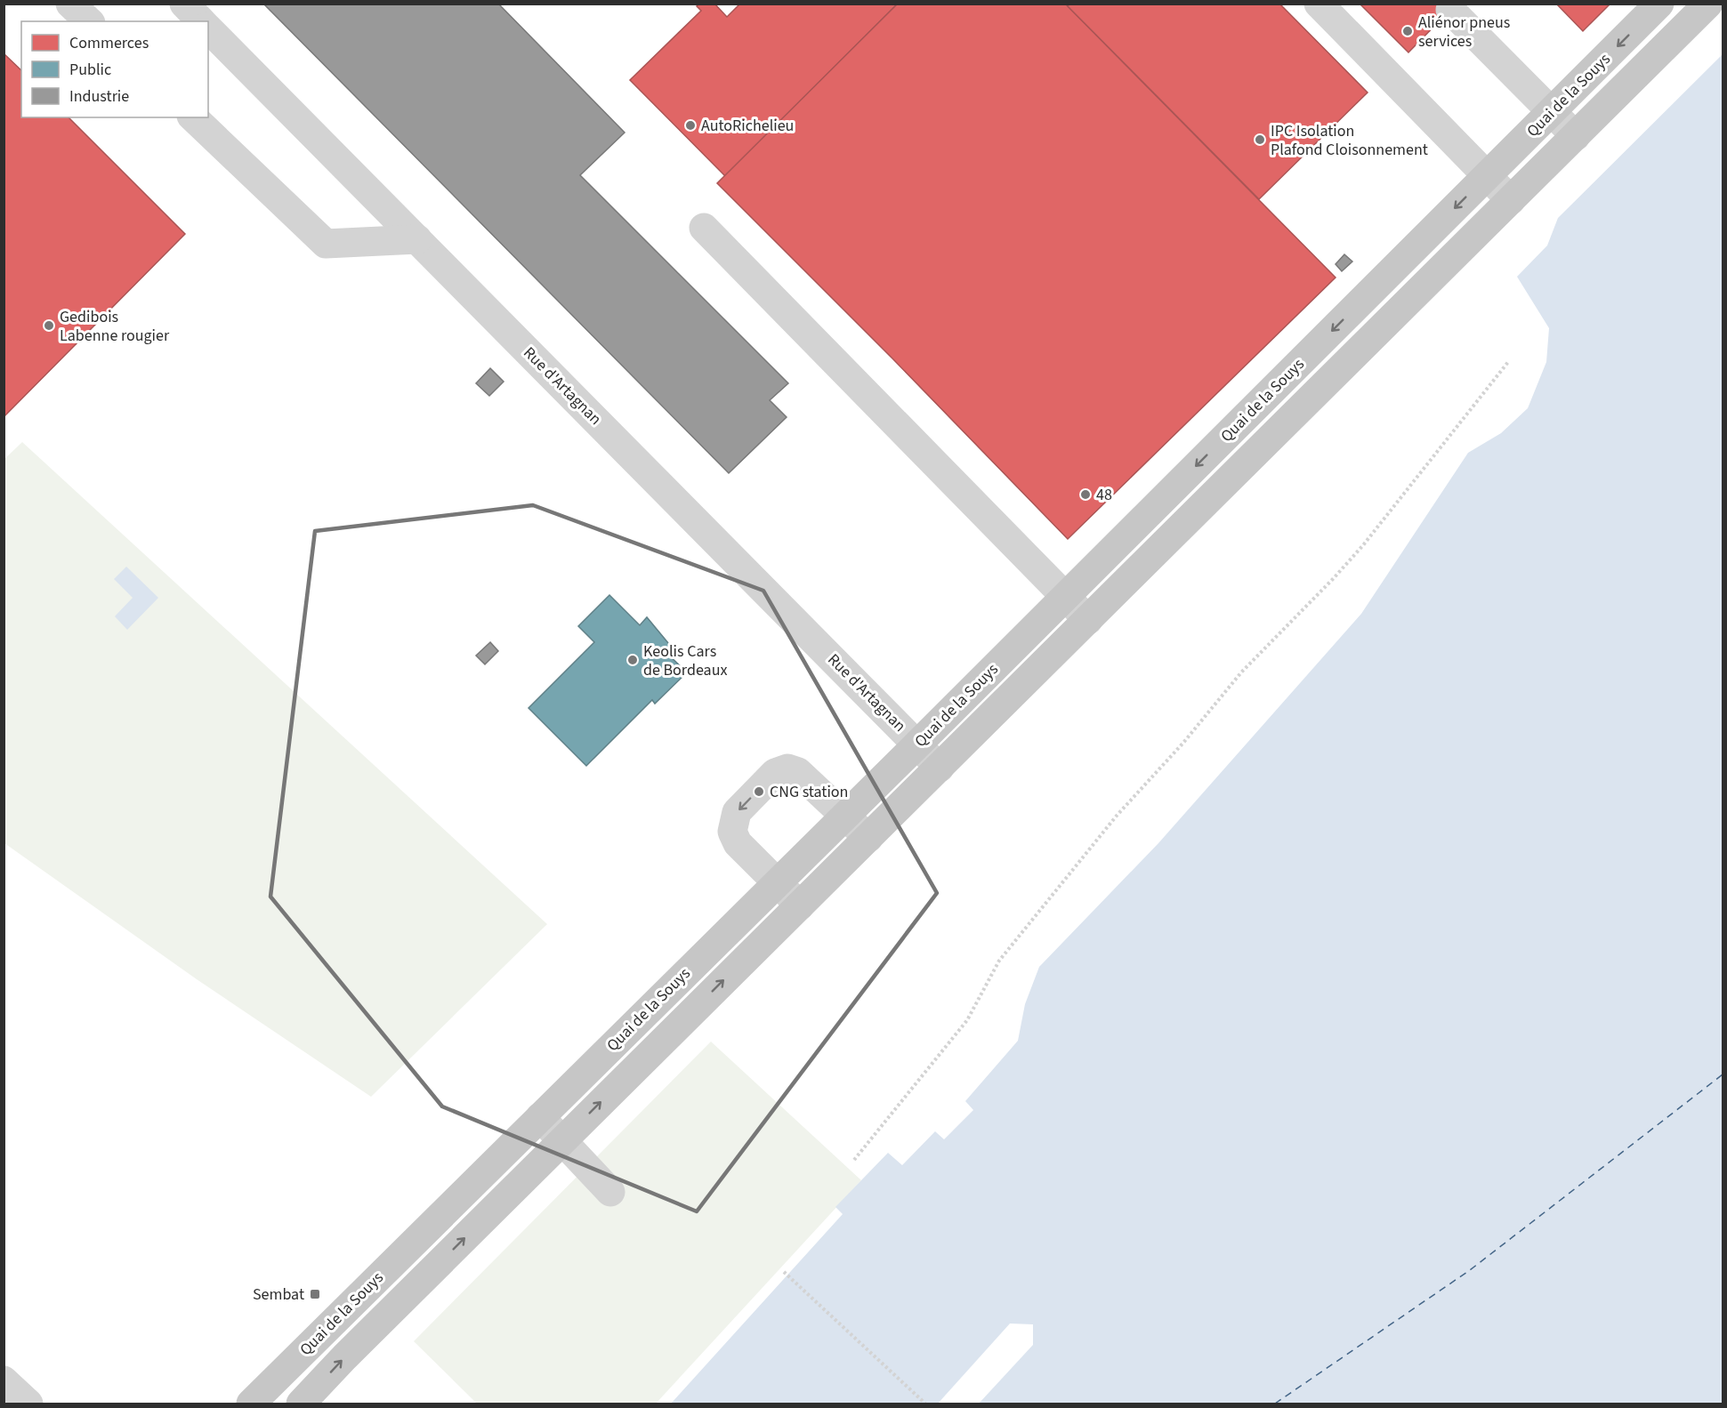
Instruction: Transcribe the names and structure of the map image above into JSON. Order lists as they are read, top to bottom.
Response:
{
  "streets": {
    "main road": ["Quai de la Souys"],
    "street": ["Rue d'Artagnan"]
  },
  "crossings": [
    ["Quai de la Souys", "Rue d'Artagnan"]
  ],
  "places": {
    "other": [
      "Aliénor pneus services",
      "AutoRichelieu",
      "IPC Isolation Plafond Cloisonnement",
      "Gedibois Labenne rougier",
      "48",
      "Keolis Cars de Bordeaux",
      "CNG station"
    ],
    "transit": ["Sembat"]
  },
  "legend": ["Commerces", "Public", "Industrie"]
}
